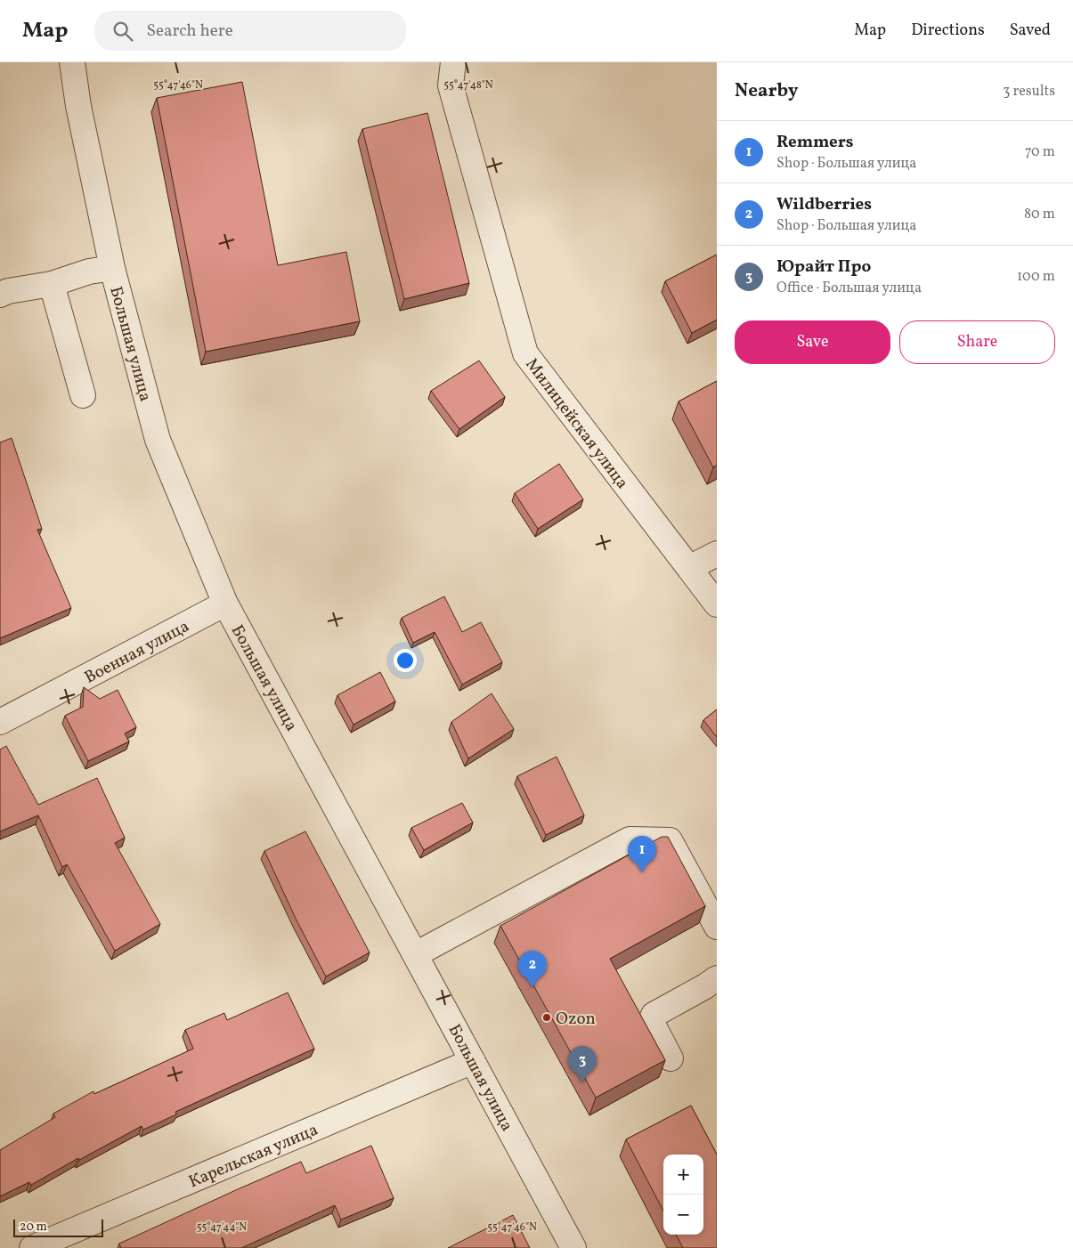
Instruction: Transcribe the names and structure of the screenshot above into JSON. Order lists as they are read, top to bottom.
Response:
{
  "streets": {
    "street": [
      "Большая улица",
      "Милицейская улица",
      "Военная улица",
      "Карельская улица"
    ]
  },
  "crossings": [
    ["Большая улица", "Военная улица"],
    ["Большая улица", "Карельская улица"]
  ],
  "places": ["Ozon"],
  "scale_bar": "20 m",
  "page": {
    "header": "Map",
    "search": "Search here",
    "nav": ["Map", "Directions", "Saved"],
    "heading": ["Nearby", "3 results"],
    "list": [
      {
        "mark": "1",
        "name": "Remmers",
        "note": "Shop · Большая улица",
        "value": "70 m"
      },
      {
        "mark": "2",
        "name": "Wildberries",
        "note": "Shop · Большая улица",
        "value": "80 m"
      },
      {
        "mark": "3",
        "name": "Юрайт Про",
        "note": "Office · Большая улица",
        "value": "100 m"
      }
    ],
    "buttons": ["Save", "Share"],
    "pins": ["1", "2", "3"],
    "map_buttons": ["+", "−"],
    "scale": "20 m"
  },
  "coordinates": ["55°47'46\"N", "55°47'48\"N", "55°47'44\"N"]
}
